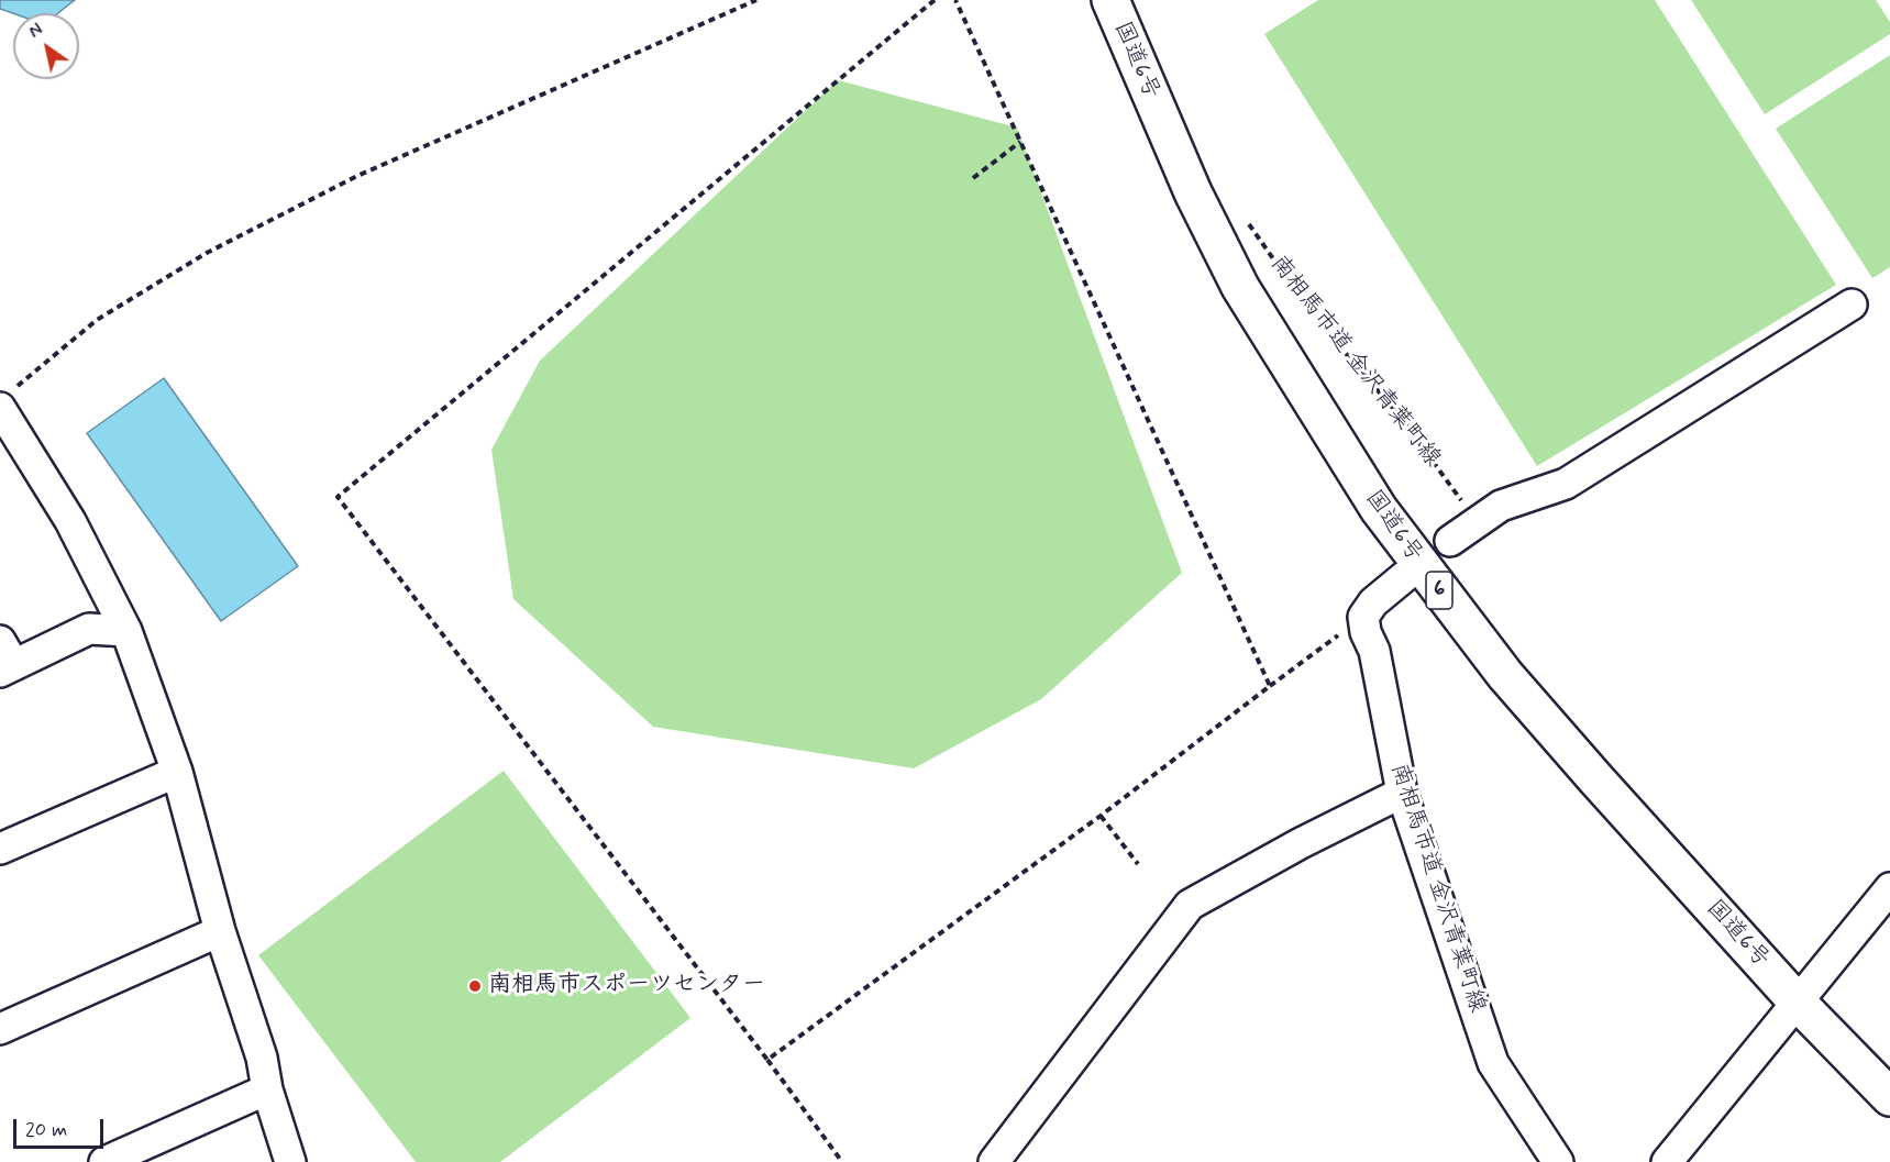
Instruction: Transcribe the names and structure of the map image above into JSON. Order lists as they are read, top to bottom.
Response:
{
  "streets": {
    "highway": ["国道6号", "6"],
    "street": ["南相馬市道 金沢青葉町線"]
  },
  "places": ["南相馬市スポーツセンター"],
  "scale_bar": "20 m",
  "north": "top left"
}
